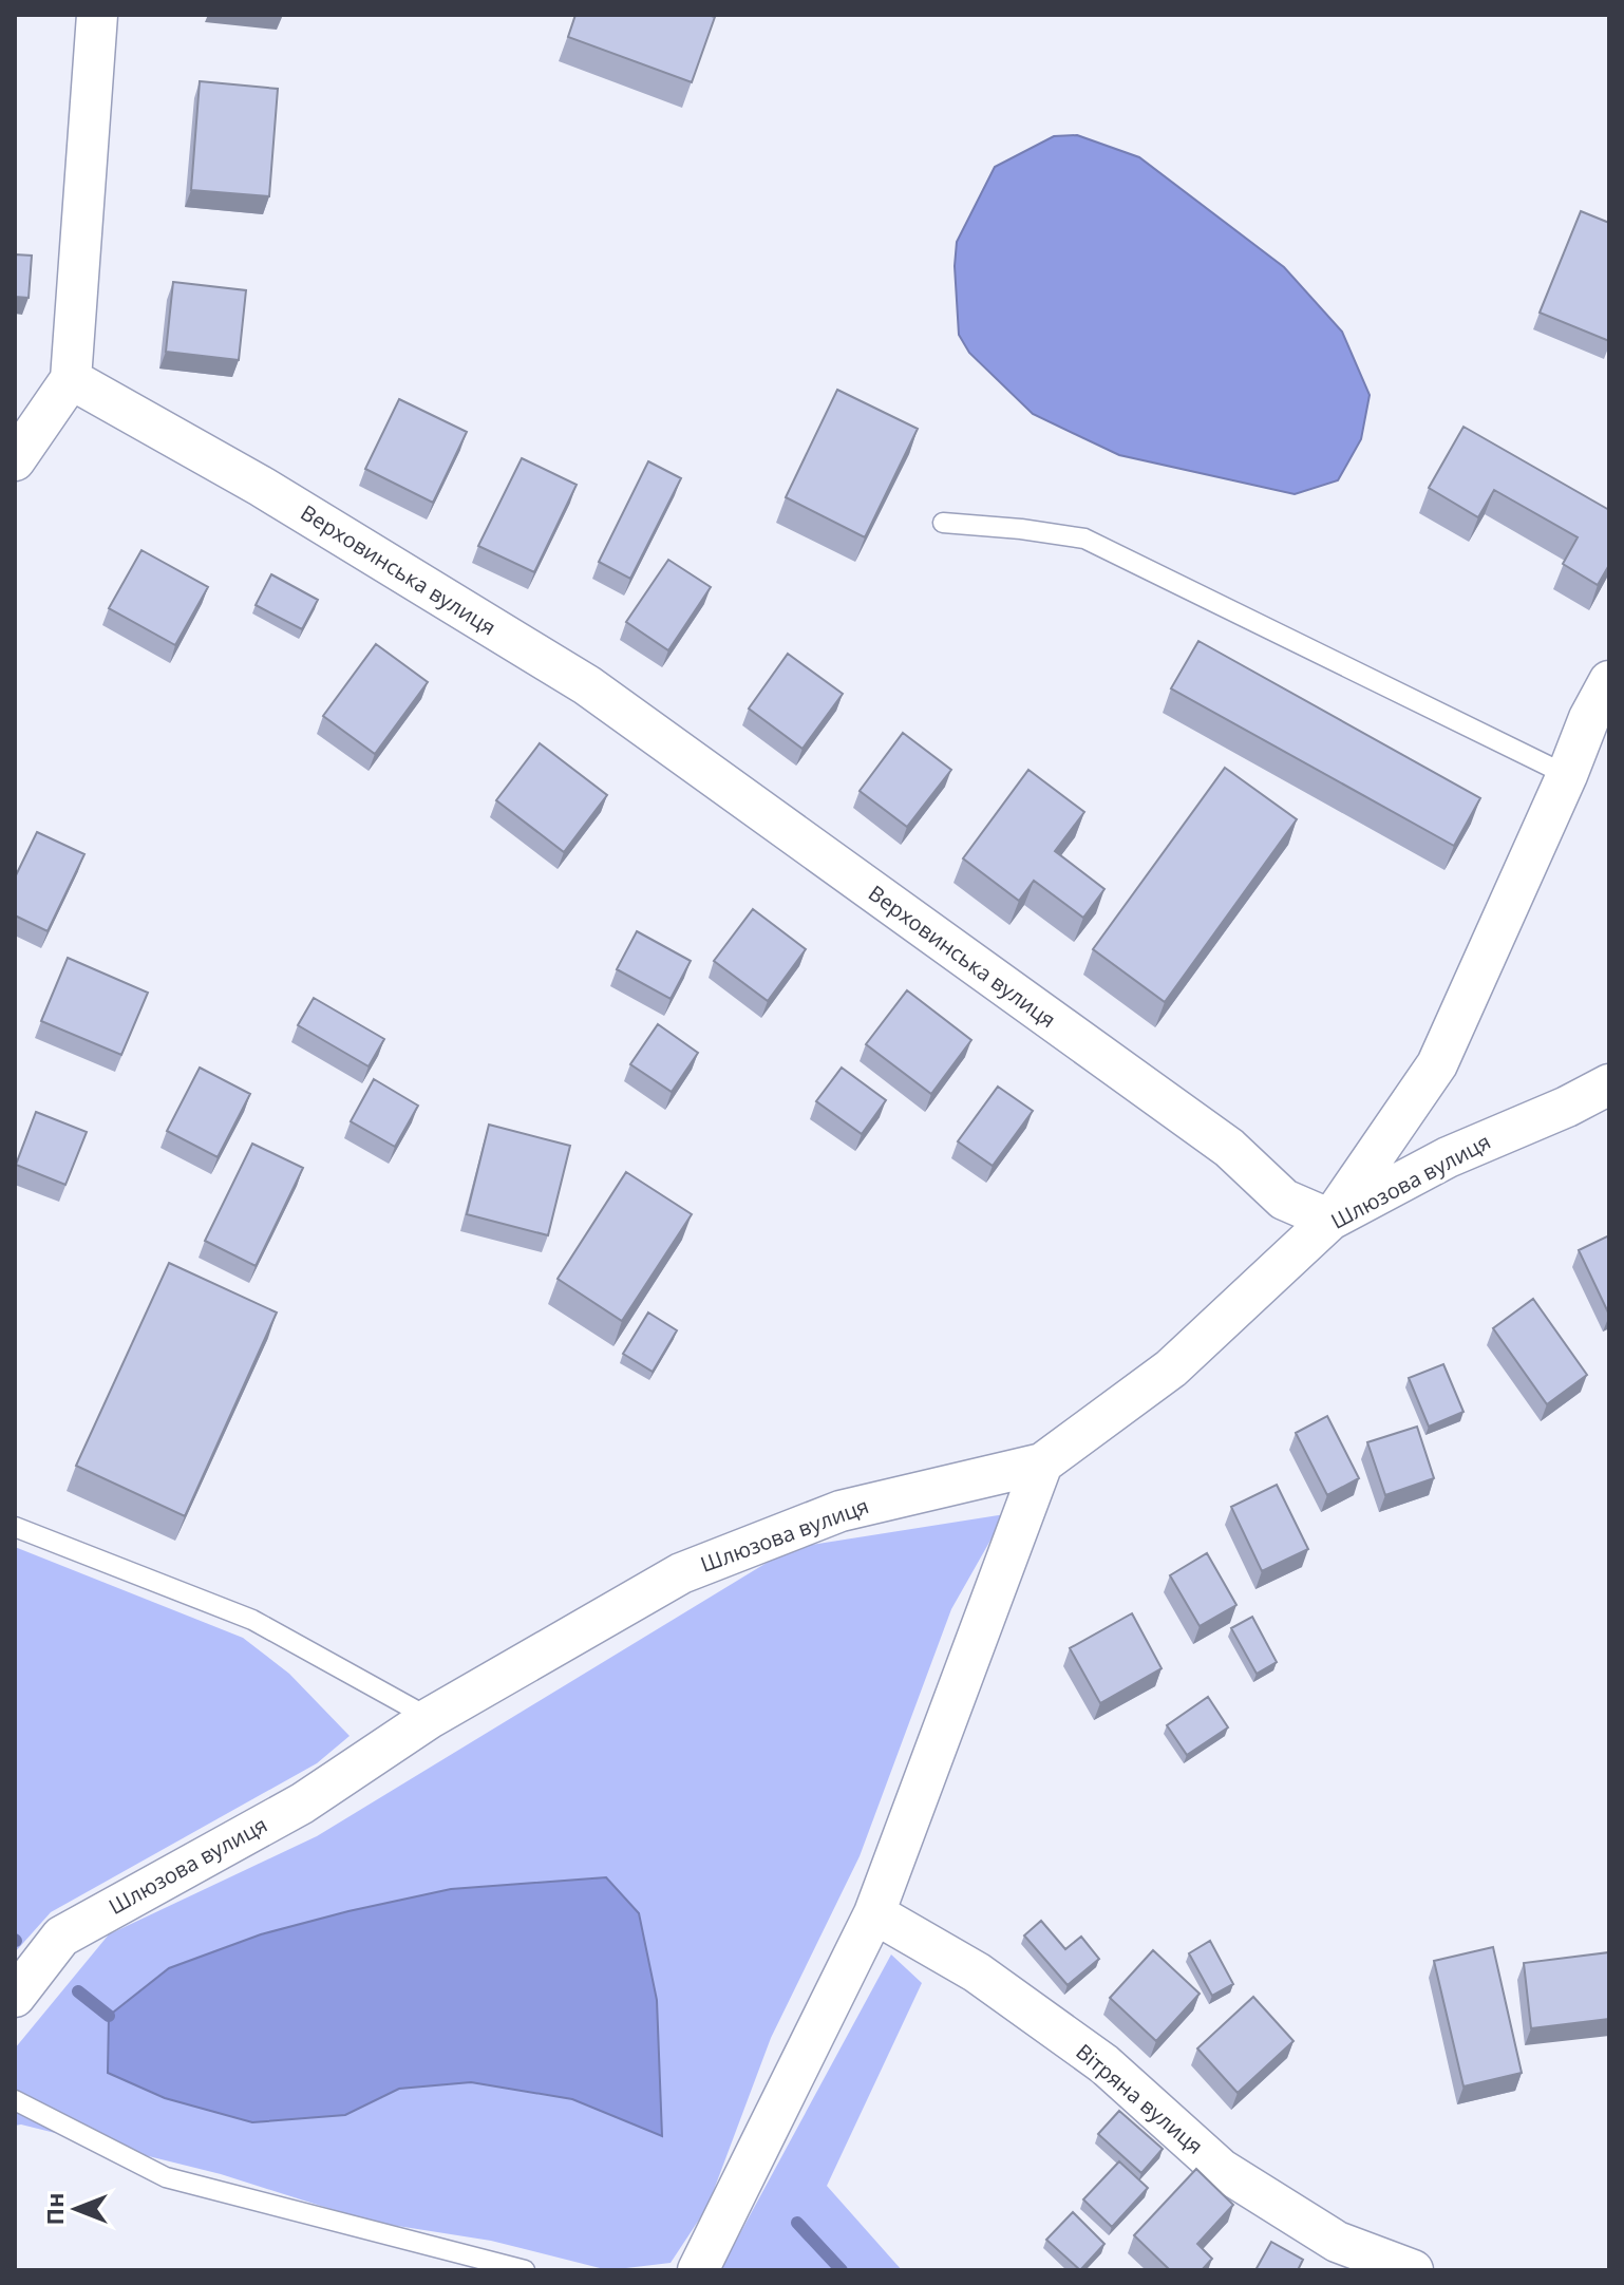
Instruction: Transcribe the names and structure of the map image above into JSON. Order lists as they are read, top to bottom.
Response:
{
  "streets": {
    "street": ["Верховинська вулиця", "Шлюзова вулиця", "Вітряна вулиця"]
  },
  "crossings": [
    ["Верховинська вулиця", "Шлюзова вулиця"]
  ],
  "north": "left"
}
